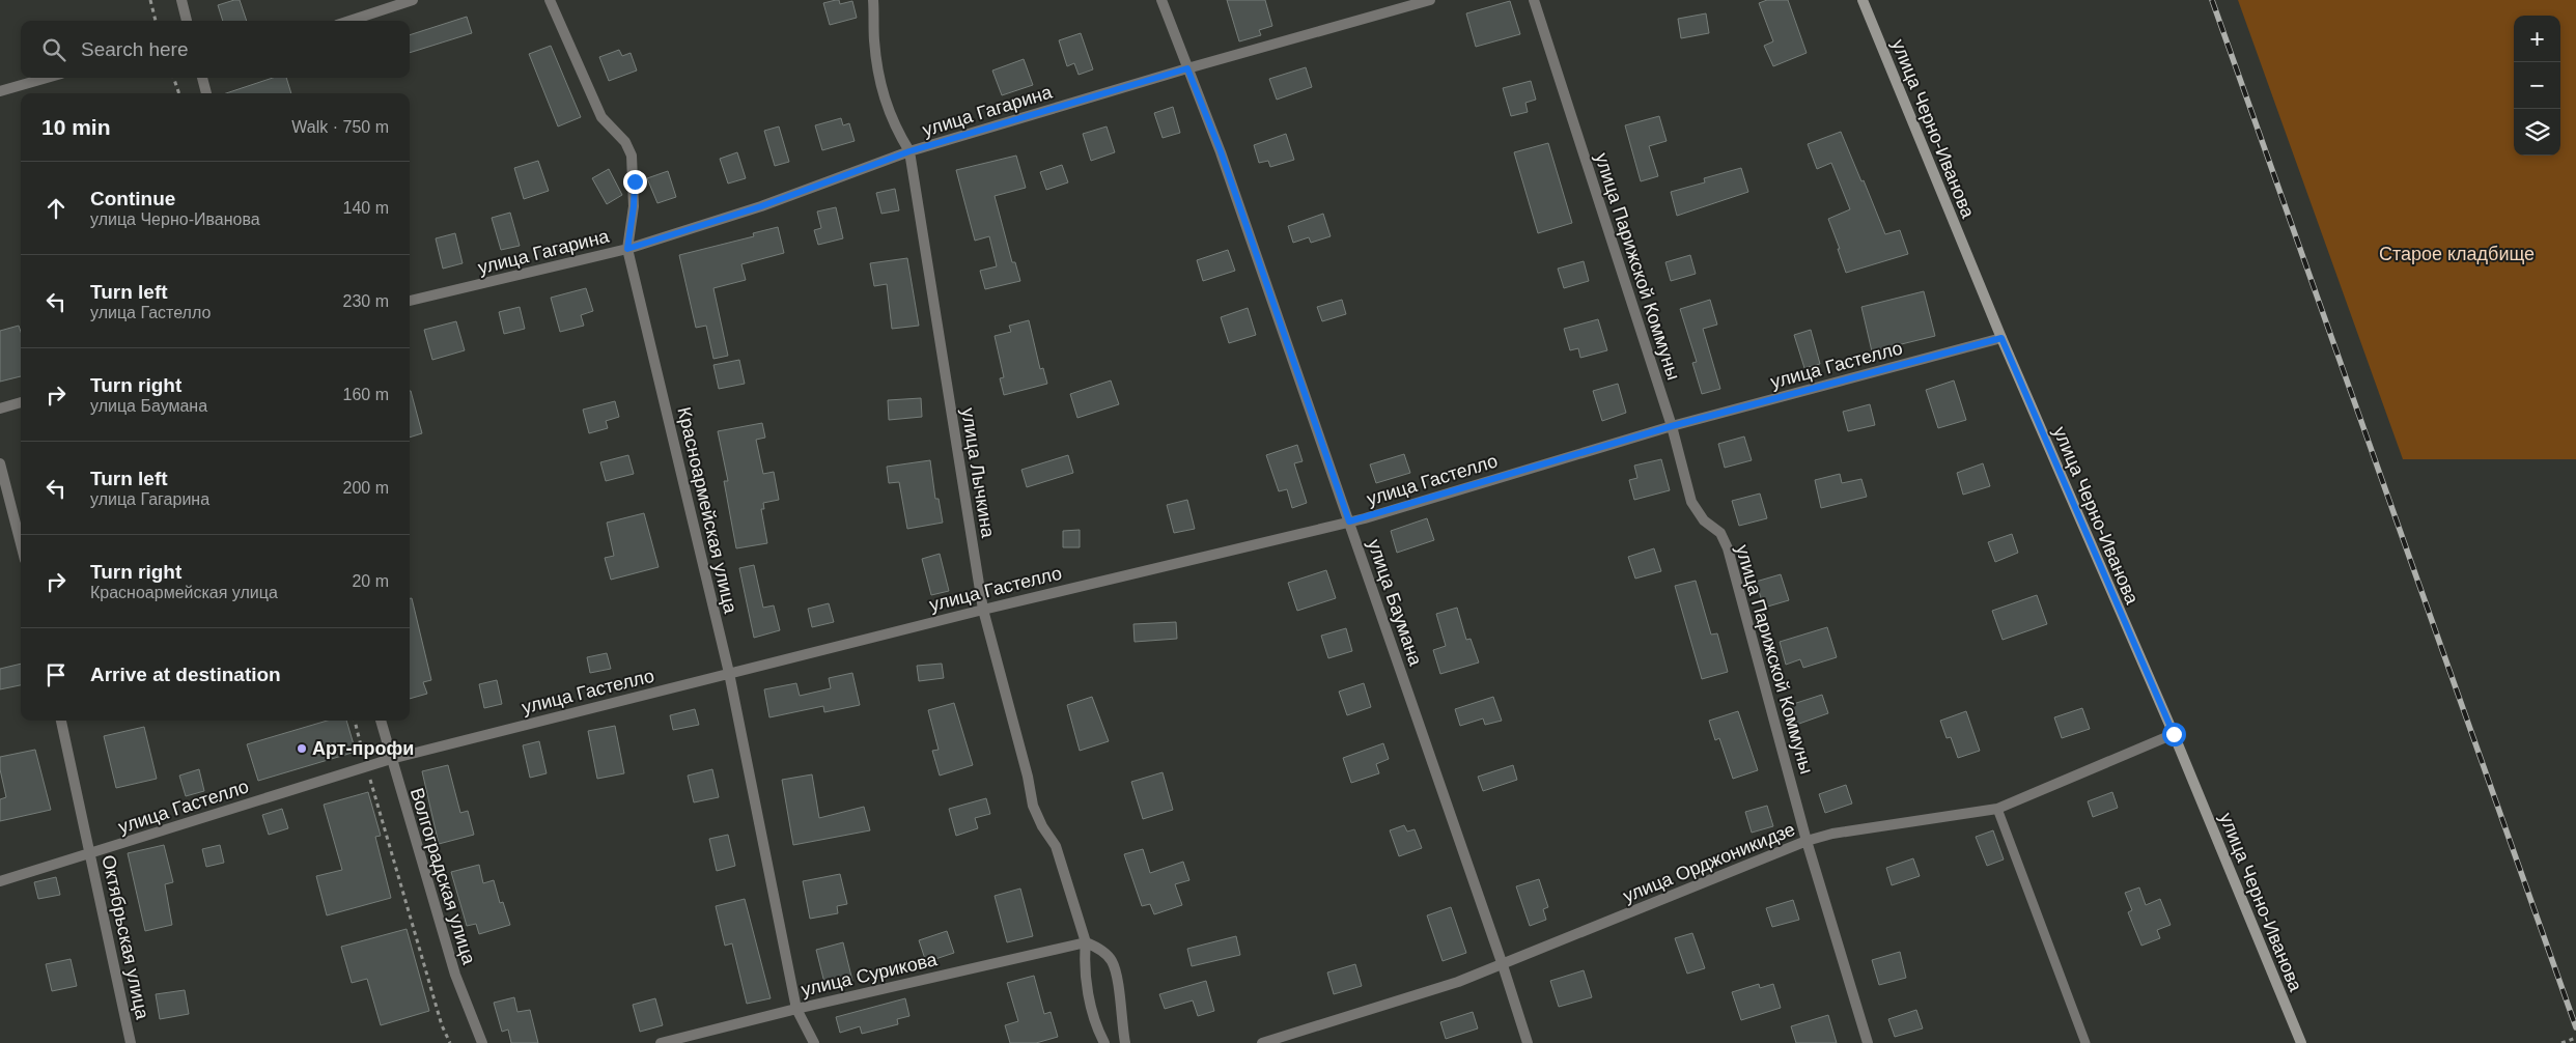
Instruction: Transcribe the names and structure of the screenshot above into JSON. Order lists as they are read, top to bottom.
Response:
{
  "streets": {
    "main road": ["улица Черно-Иванова"],
    "street": [
      "улица Гагарина",
      "улица Парижской Коммуны",
      "улица Гастелло",
      "улица Лычкина",
      "Красноармейская улица",
      "улица Баумана",
      "улица Орджоникидзе",
      "Волгоградская улица",
      "Октябрьская улица",
      "улица Сурикова"
    ]
  },
  "crossings": [
    ["улица Гагарина", "улица Лычкина"],
    ["улица Гагарина", "Красноармейская улица"],
    ["улица Гагарина", "улица Баумана"],
    ["улица Черно-Иванова", "улица Гастелло"],
    ["улица Черно-Иванова", "улица Орджоникидзе"],
    ["улица Парижской Коммуны", "улица Гастелло"],
    ["улица Парижской Коммуны", "улица Орджоникидзе"],
    ["улица Гастелло", "улица Лычкина"],
    ["улица Гастелло", "Красноармейская улица"],
    ["улица Гастелло", "улица Баумана"],
    ["улица Гастелло", "Волгоградская улица"],
    ["улица Гастелло", "Октябрьская улица"],
    ["улица Лычкина", "улица Сурикова"],
    ["Красноармейская улица", "улица Сурикова"],
    ["улица Баумана", "улица Орджоникидзе"]
  ],
  "parks": ["Старое кладбище"],
  "places": ["Арт-профи"],
  "page": {
    "map_buttons": ["+", "−"],
    "search": "Search here",
    "heading": ["10 min", "Walk · 750 m"],
    "list": [
      ["Continue", "улица Черно-Иванова", "140 m"],
      ["Turn left", "улица Гастелло", "230 m"],
      ["Turn right", "улица Баумана", "160 m"],
      ["Turn left", "улица Гагарина", "200 m"],
      ["Turn right", "Красноармейская улица", "20 m"],
      "Arrive at destination"
    ]
  }
}
